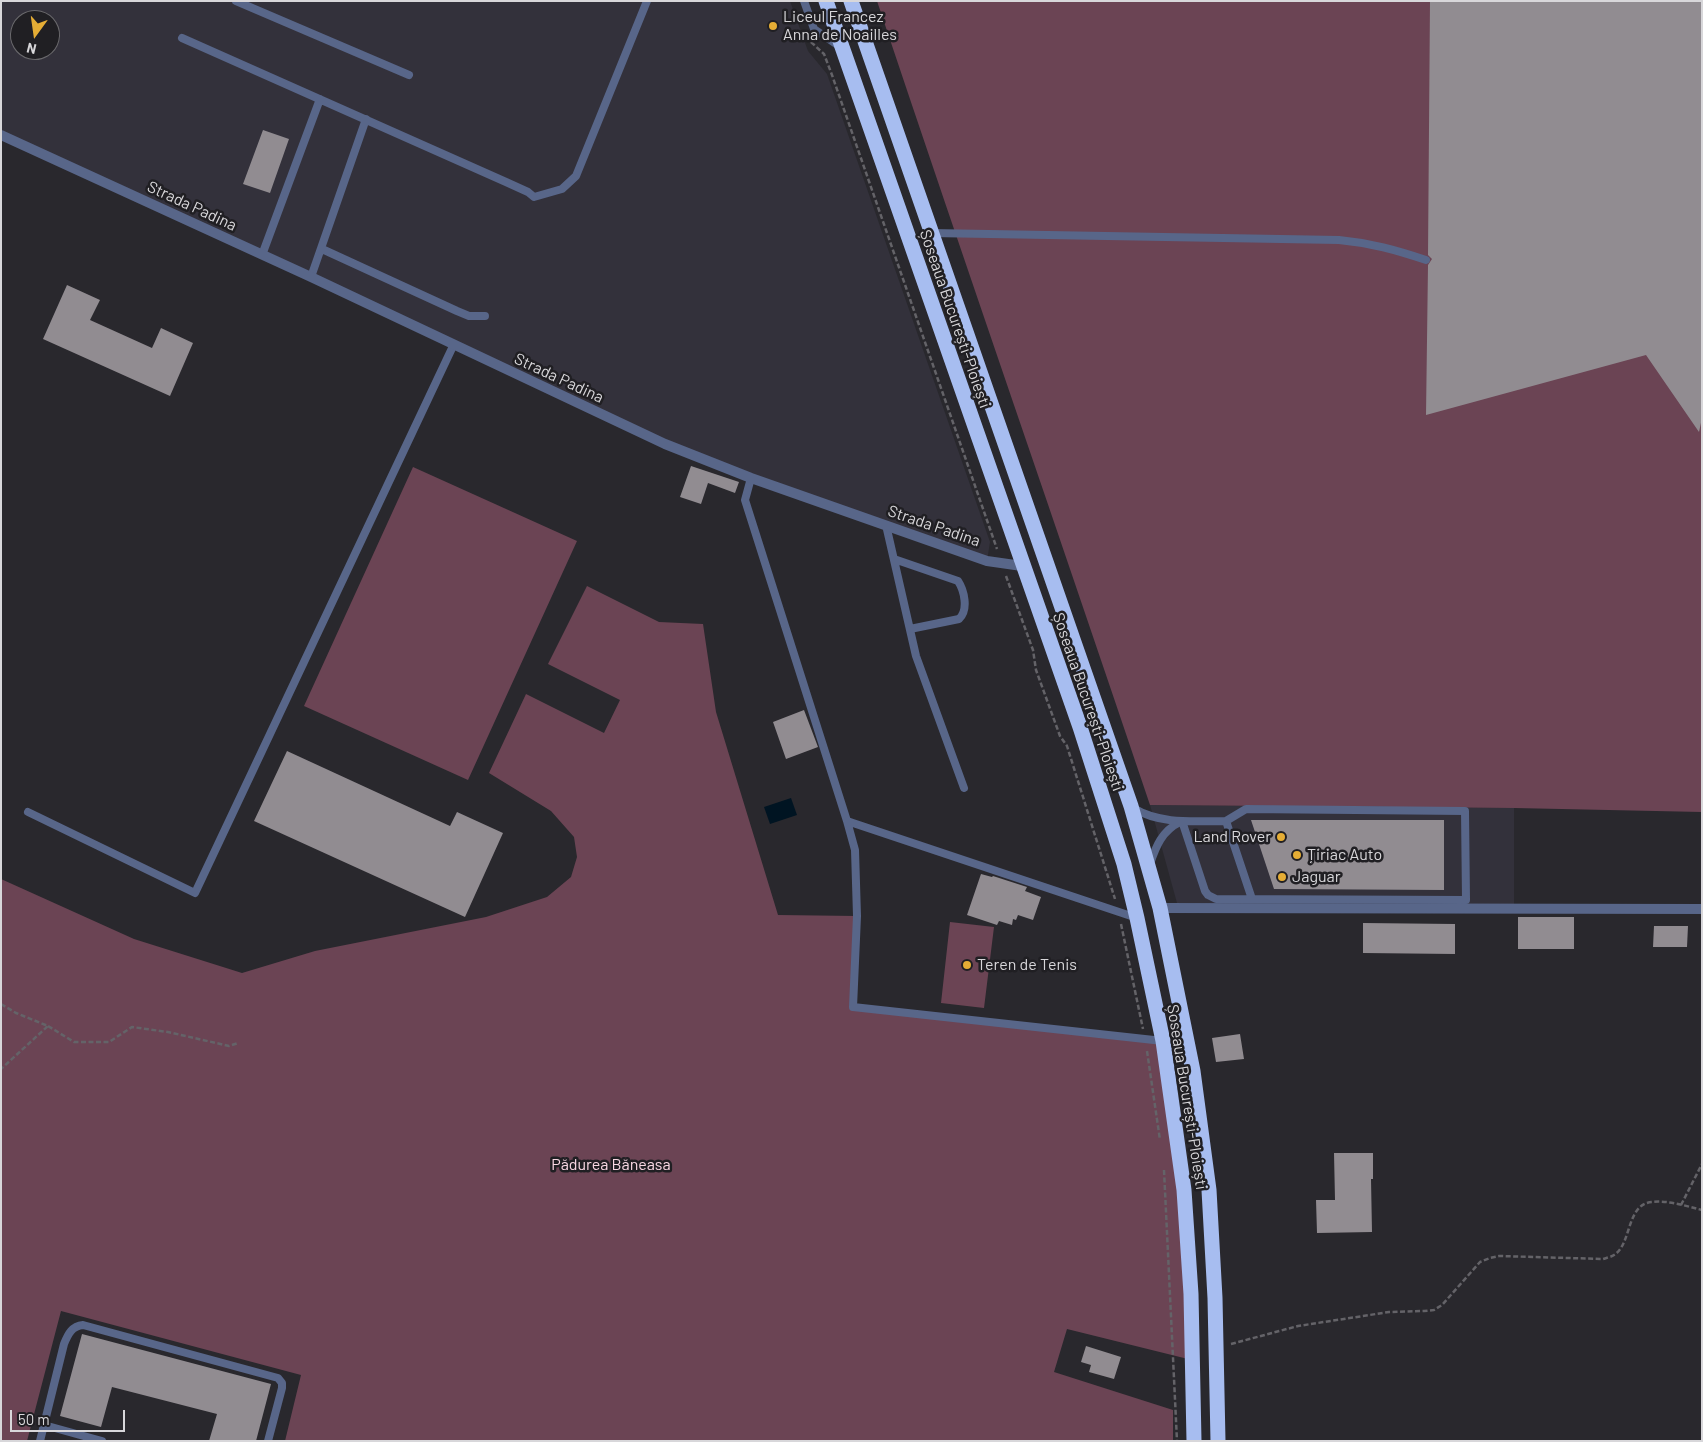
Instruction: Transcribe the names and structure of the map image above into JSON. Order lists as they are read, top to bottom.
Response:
{
  "streets": {
    "highway": ["Șoseaua București-Ploiești"],
    "street": ["Strada Padina"]
  },
  "crossings": [
    ["Strada Padina", "Șoseaua București-Ploiești"]
  ],
  "parks": ["Pădurea Băneasa"],
  "places": [
    "Liceul Francez Anna de Noailles",
    "Land Rover",
    "Țiriac Auto",
    "Jaguar",
    "Teren de Tenis"
  ],
  "scale_bar": "50 m",
  "north": "bottom"
}
